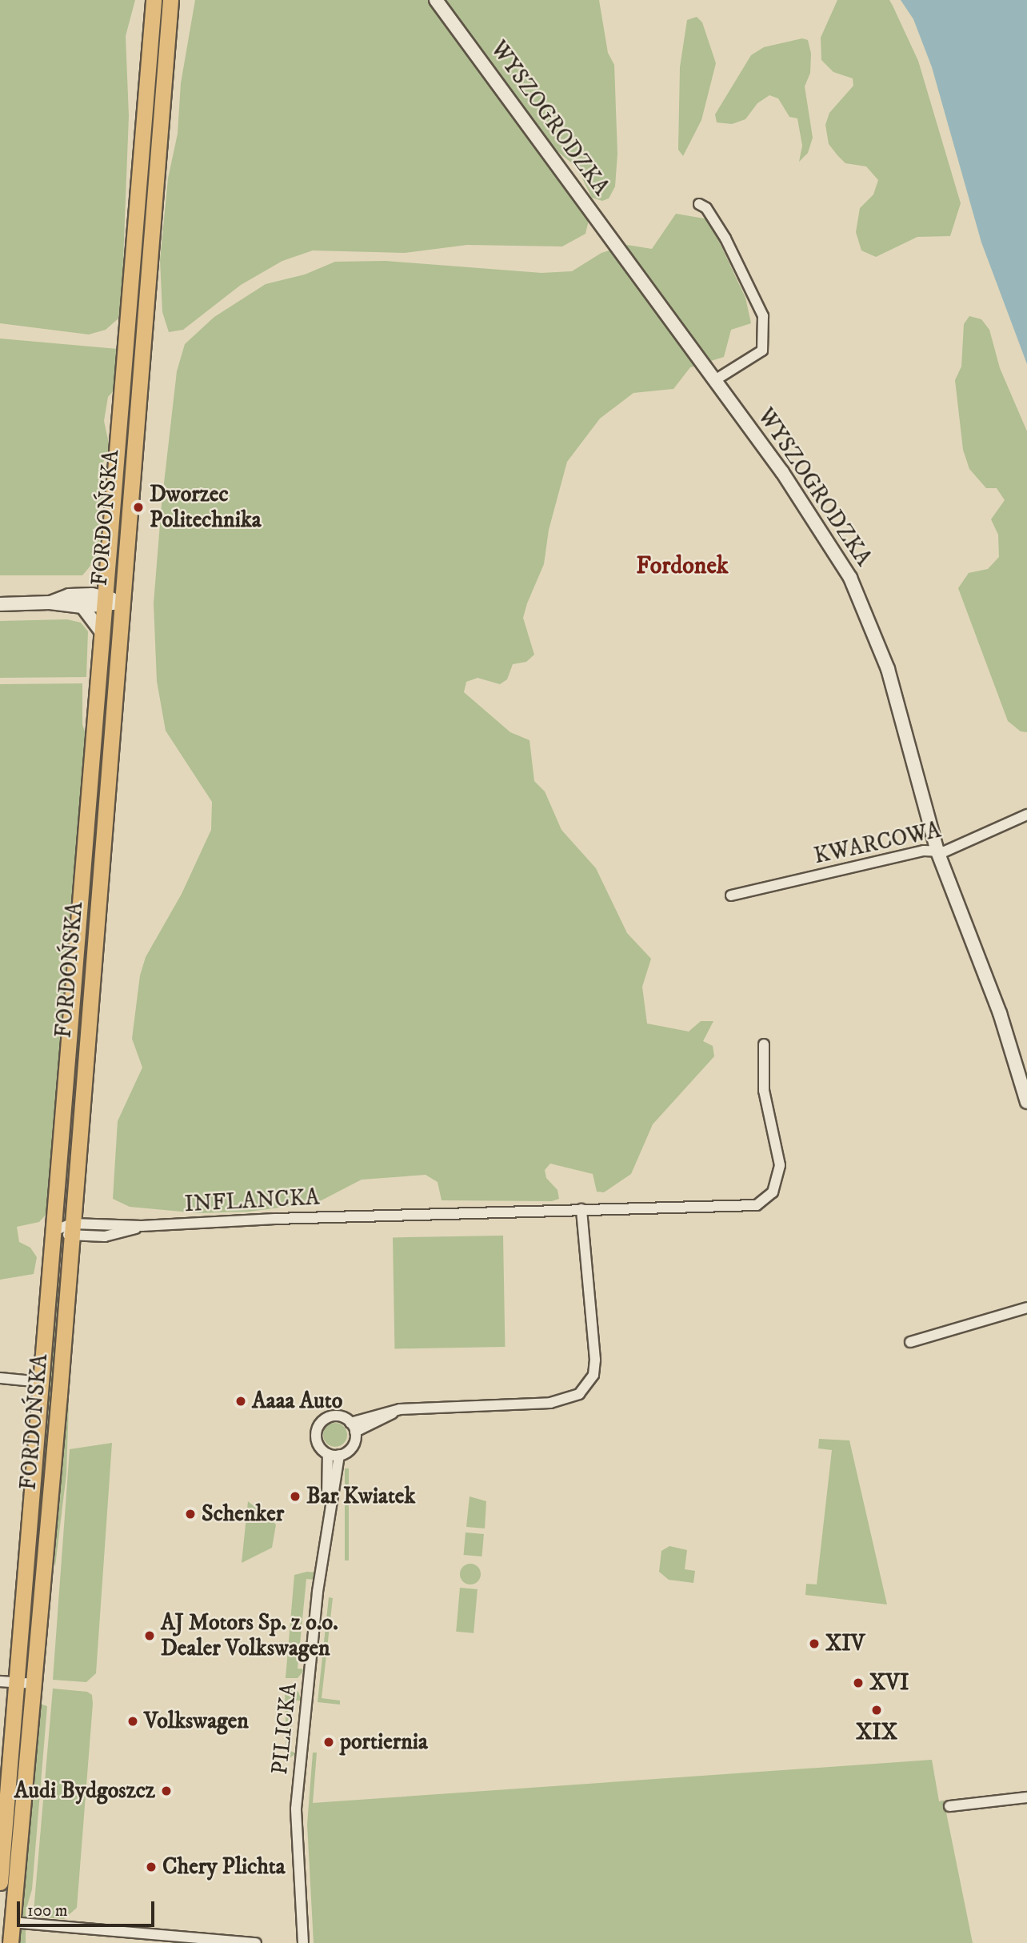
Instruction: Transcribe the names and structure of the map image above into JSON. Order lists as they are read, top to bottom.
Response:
{
  "streets": {
    "main road": ["FORDOŃSKA"],
    "street": [
      "WYSZOGRODZKA",
      "KWARCOWA",
      "INFLANCKA",
      "PILICKA"
    ]
  },
  "crossings": [
    ["WYSZOGRODZKA", "KWARCOWA"],
    ["FORDOŃSKA", "INFLANCKA"]
  ],
  "districts": ["Fordonek"],
  "places": [
    "Dworzec Politechnika",
    "Aaaa Auto",
    "Bar Kwiatek",
    "Schenker",
    "AJ Motors Sp. z o.o. Dealer Volkswagen",
    "XIV",
    "XVI",
    "XIX",
    "Volkswagen",
    "portiernia",
    "Audi Bydgoszcz",
    "Chery Plichta"
  ],
  "scale_bar": "100 m"
}
